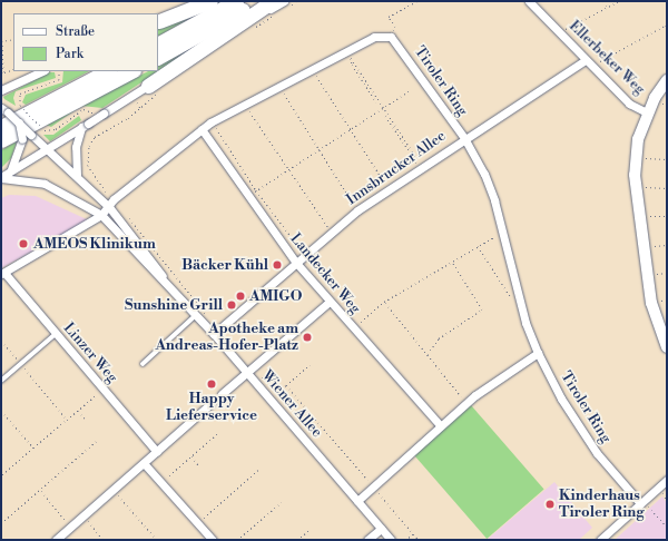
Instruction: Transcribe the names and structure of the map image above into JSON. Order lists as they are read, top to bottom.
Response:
{
  "streets": {
    "street": [
      "Ellerbeker Weg",
      "Tiroler Ring",
      "Innsbrucker Allee",
      "Landecker Weg",
      "Linzer Weg",
      "Wiener Allee"
    ]
  },
  "crossings": [
    ["Ellerbeker Weg", "Innsbrucker Allee"],
    ["Tiroler Ring", "Innsbrucker Allee"],
    ["Innsbrucker Allee", "Landecker Weg"],
    ["Innsbrucker Allee", "Wiener Allee"]
  ],
  "places": [
    "AMEOS Klinikum",
    "Bäcker Kühl",
    "AMIGO",
    "Sunshine Grill",
    "Apotheke am Andreas-Hofer-Platz",
    "Happy Lieferservice",
    "Kinderhaus Tiroler Ring"
  ],
  "legend": ["Straße", "Park"]
}
